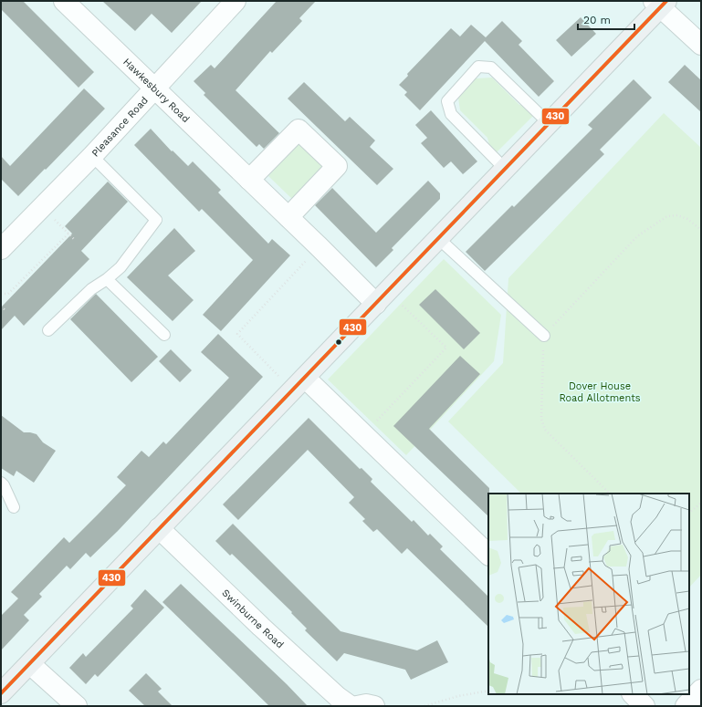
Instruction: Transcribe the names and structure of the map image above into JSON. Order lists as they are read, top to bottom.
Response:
{
  "streets": {
    "street": ["Hawkesbury Road", "Pleasance Road", "Swinburne Road"]
  },
  "crossings": [
    ["Hawkesbury Road", "Pleasance Road"]
  ],
  "parks": ["Dover House Road Allotments"],
  "lines": ["transit line 430"],
  "scale_bar": "20 m"
}
